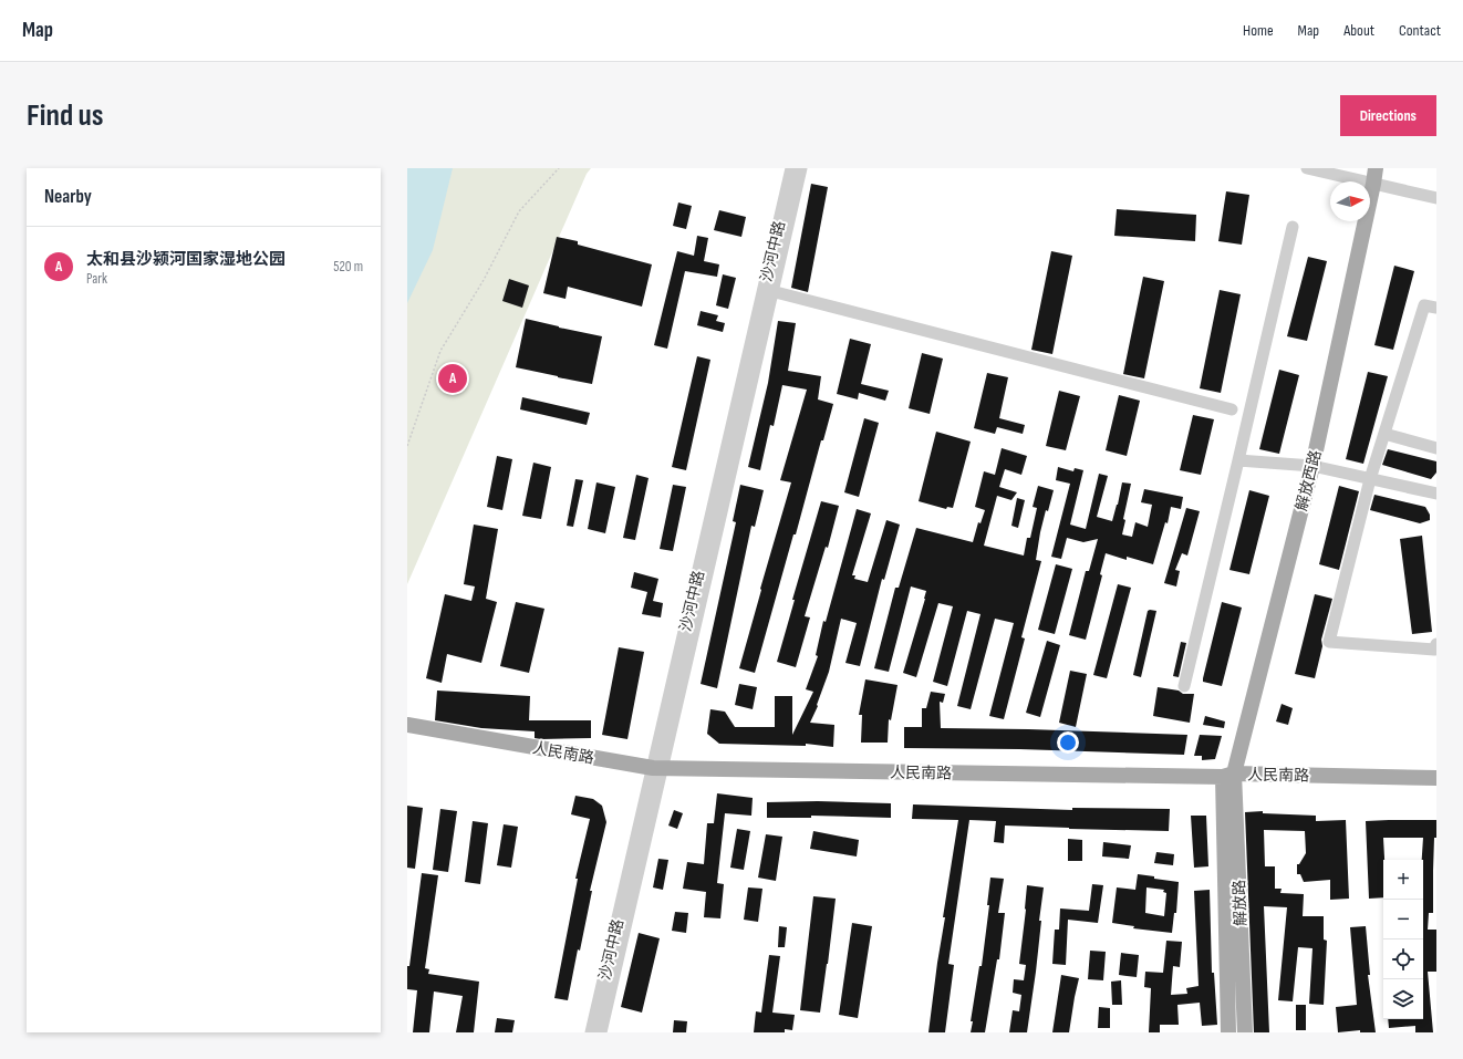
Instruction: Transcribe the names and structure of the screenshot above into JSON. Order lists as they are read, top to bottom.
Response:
{
  "streets": {
    "main road": ["解放西路", "人民南路", "解放路"],
    "street": ["沙河中路"]
  },
  "crossings": [
    ["沙河中路", "人民南路"],
    ["解放西路", "人民南路"],
    ["解放西路", "解放路"],
    ["人民南路", "解放路"]
  ],
  "north": "right",
  "page": {
    "header": "Map",
    "nav": [
      "Home",
      "Map",
      "About",
      "Contact"
    ],
    "buttons": "Directions",
    "title": "Find us",
    "heading": "Nearby",
    "list": [
      {
        "mark": "A",
        "name": "太和县沙颍河国家湿地公园",
        "note": "Park",
        "value": "520 m"
      }
    ],
    "pins": "A",
    "map_buttons": ["+", "−"]
  }
}
